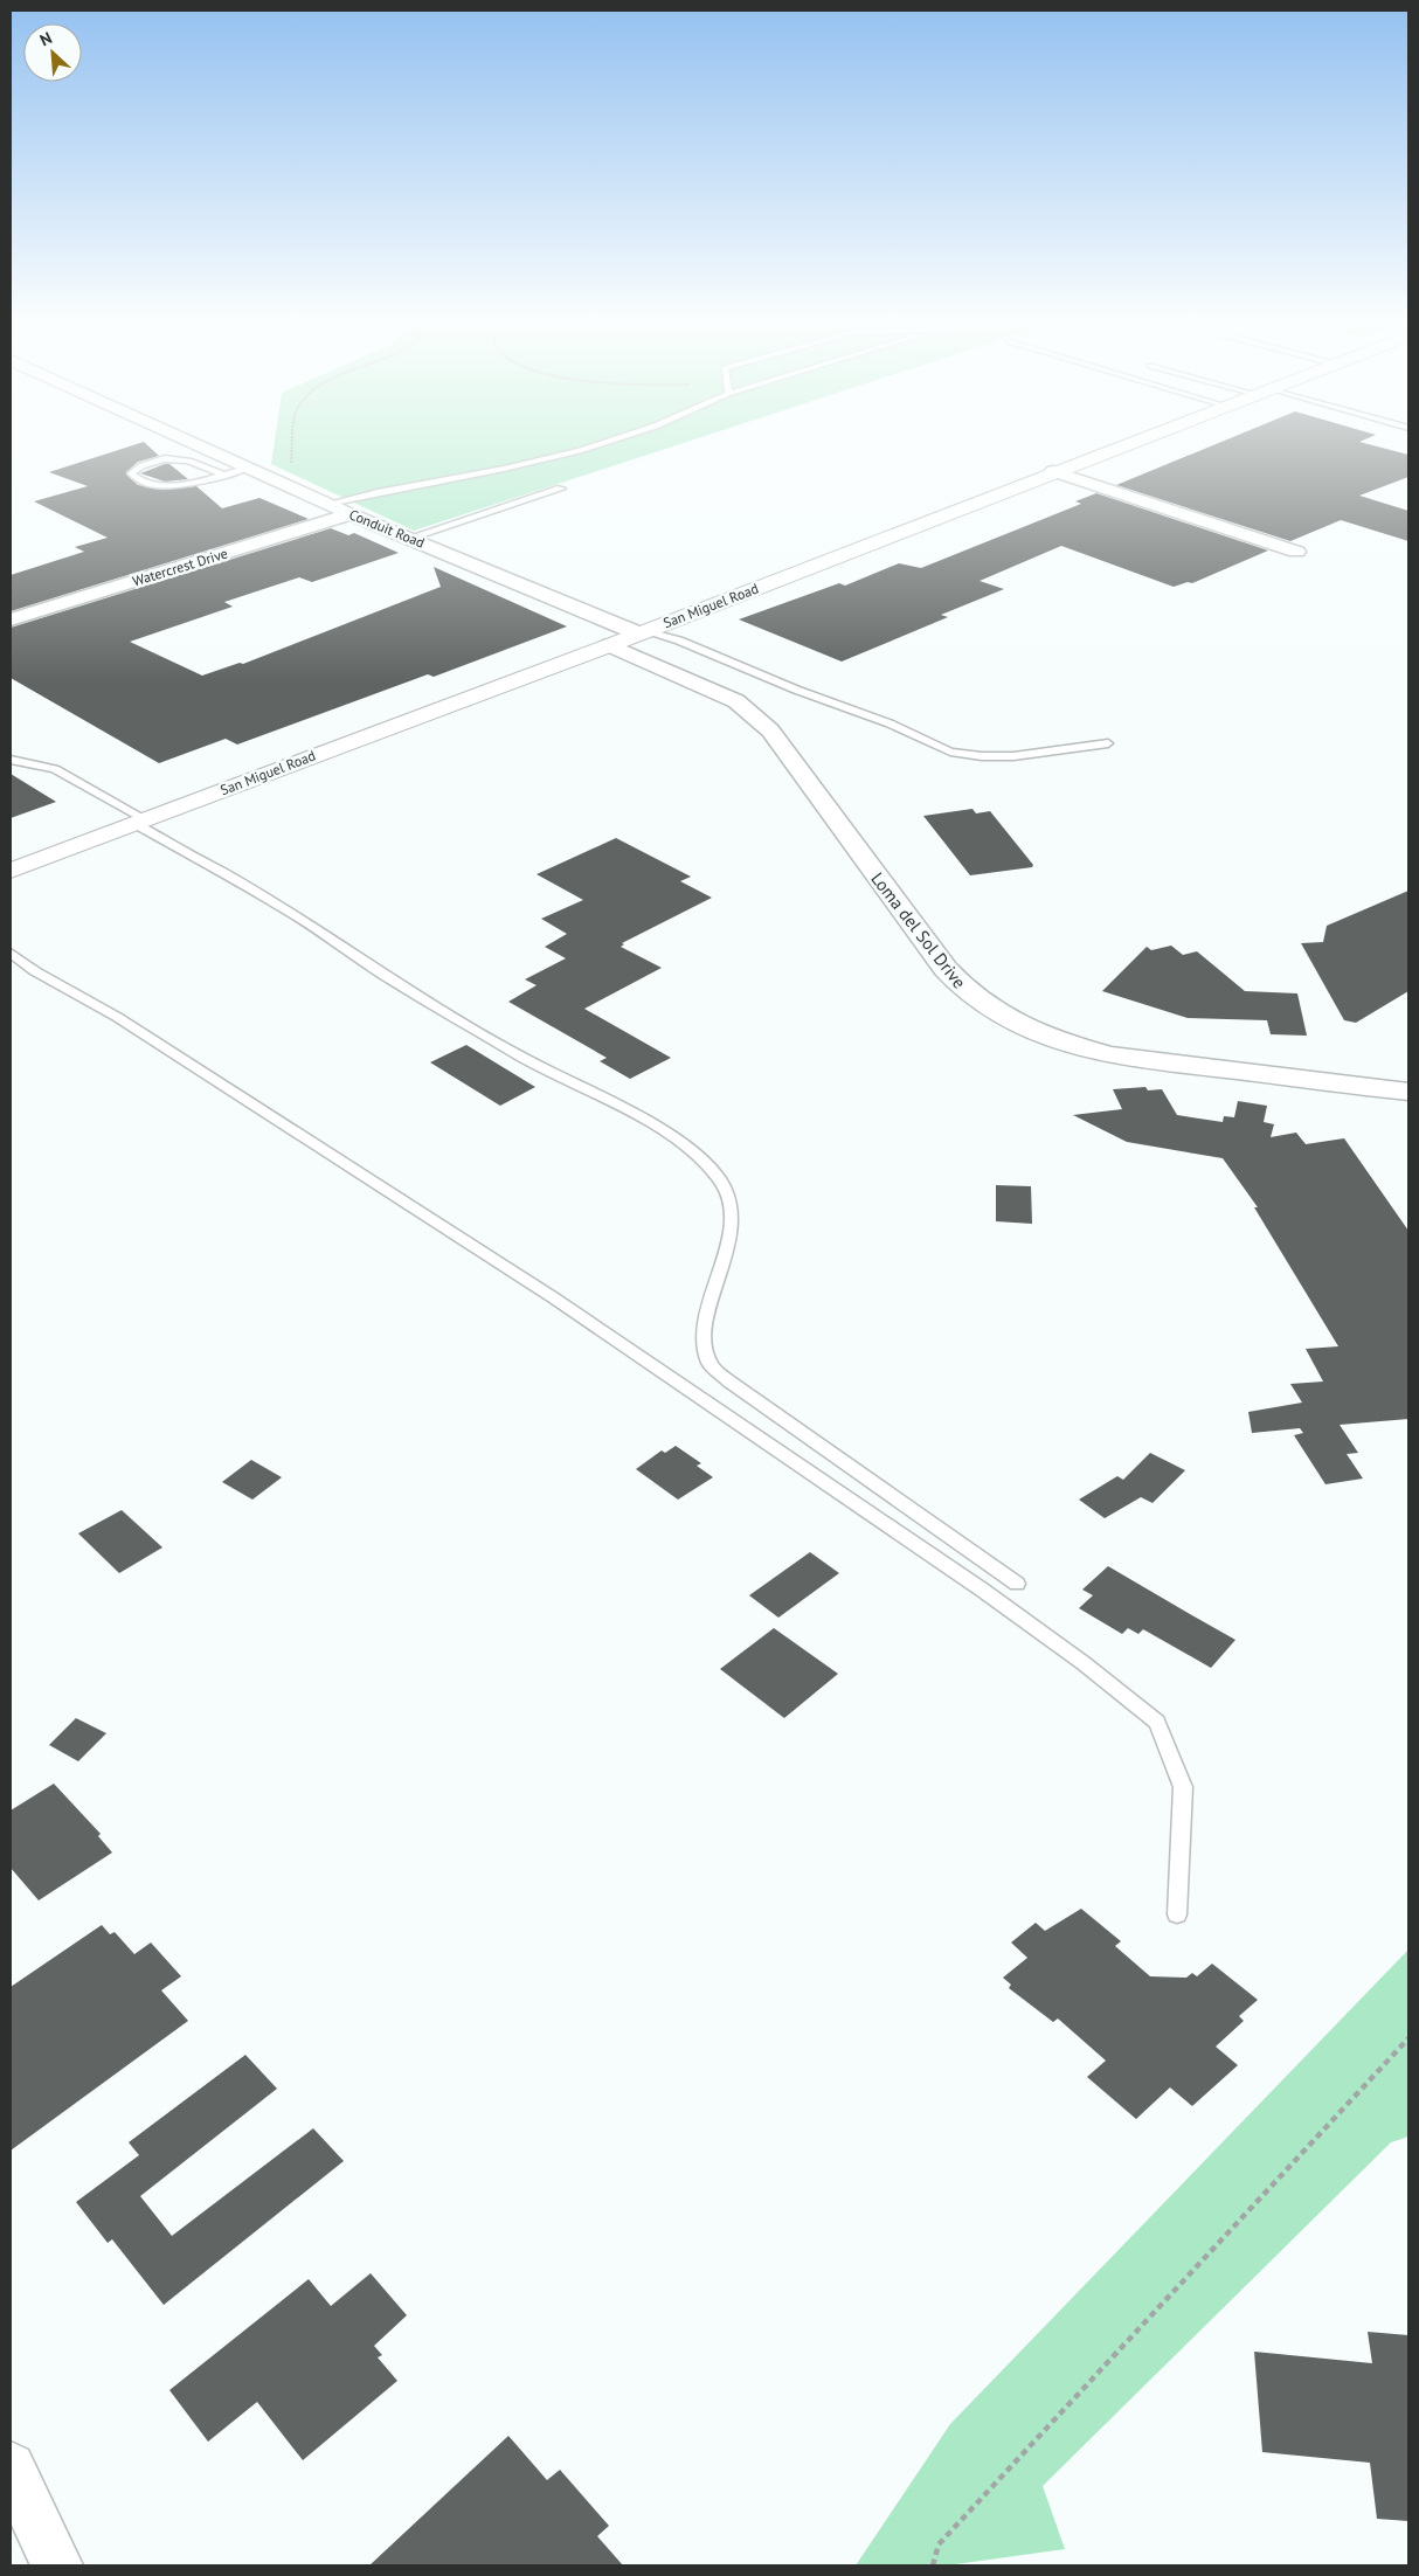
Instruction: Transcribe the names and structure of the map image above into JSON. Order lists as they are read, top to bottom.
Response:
{
  "streets": {
    "street": [
      "Conduit Road",
      "Watercrest Drive",
      "San Miguel Road",
      "Loma del Sol Drive"
    ]
  },
  "crossings": [
    ["Conduit Road", "Watercrest Drive"],
    ["Conduit Road", "San Miguel Road"],
    ["San Miguel Road", "Loma del Sol Drive"]
  ],
  "north": "top left"
}
